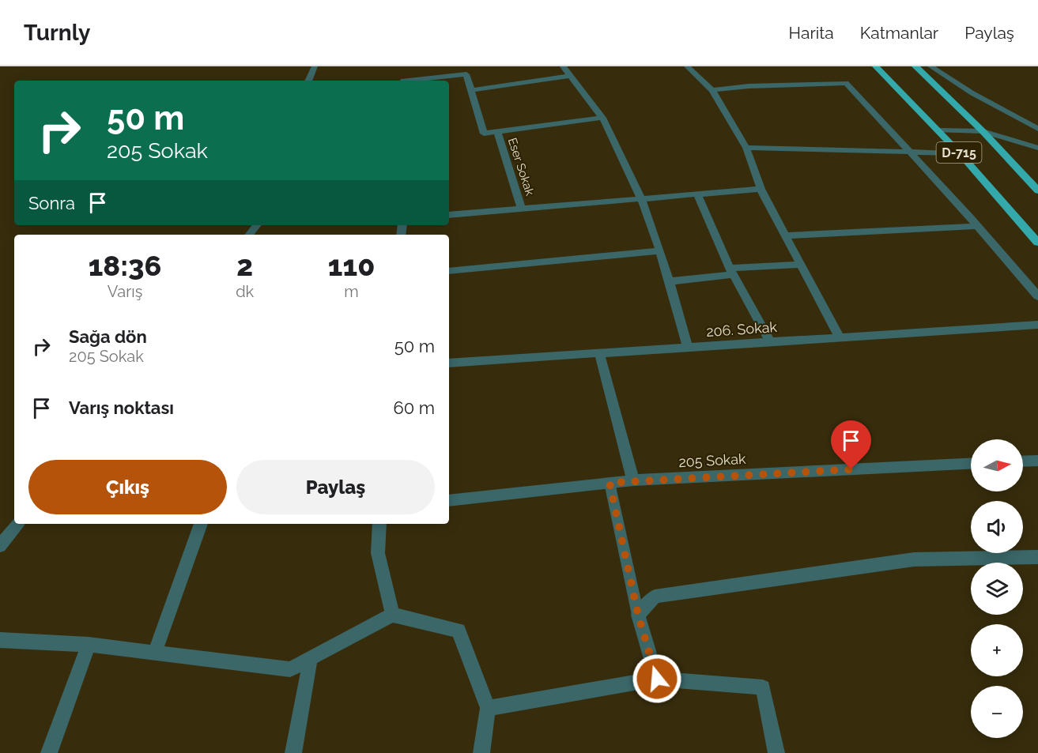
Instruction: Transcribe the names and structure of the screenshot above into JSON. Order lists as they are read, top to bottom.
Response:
{
  "streets": {
    "highway": ["D-715"],
    "street": ["Eser Sokak", "206. Sokak", "205 Sokak"]
  },
  "north": "right",
  "page": {
    "header": "Turnly",
    "nav": ["Harita", "Katmanlar", "Paylaş"],
    "turn": ["50 m", "205 Sokak"],
    "then": "Sonra",
    "eta": [
      "18:36",
      "Varış",
      "2",
      "dk",
      "110",
      "m"
    ],
    "list": [
      {
        "name": "Sağa dön",
        "note": "205 Sokak",
        "value": "50 m"
      },
      {
        "name": "Varış noktası",
        "value": "60 m"
      }
    ],
    "map_buttons": ["+", "−"],
    "buttons": ["Çıkış", "Paylaş"]
  }
}
